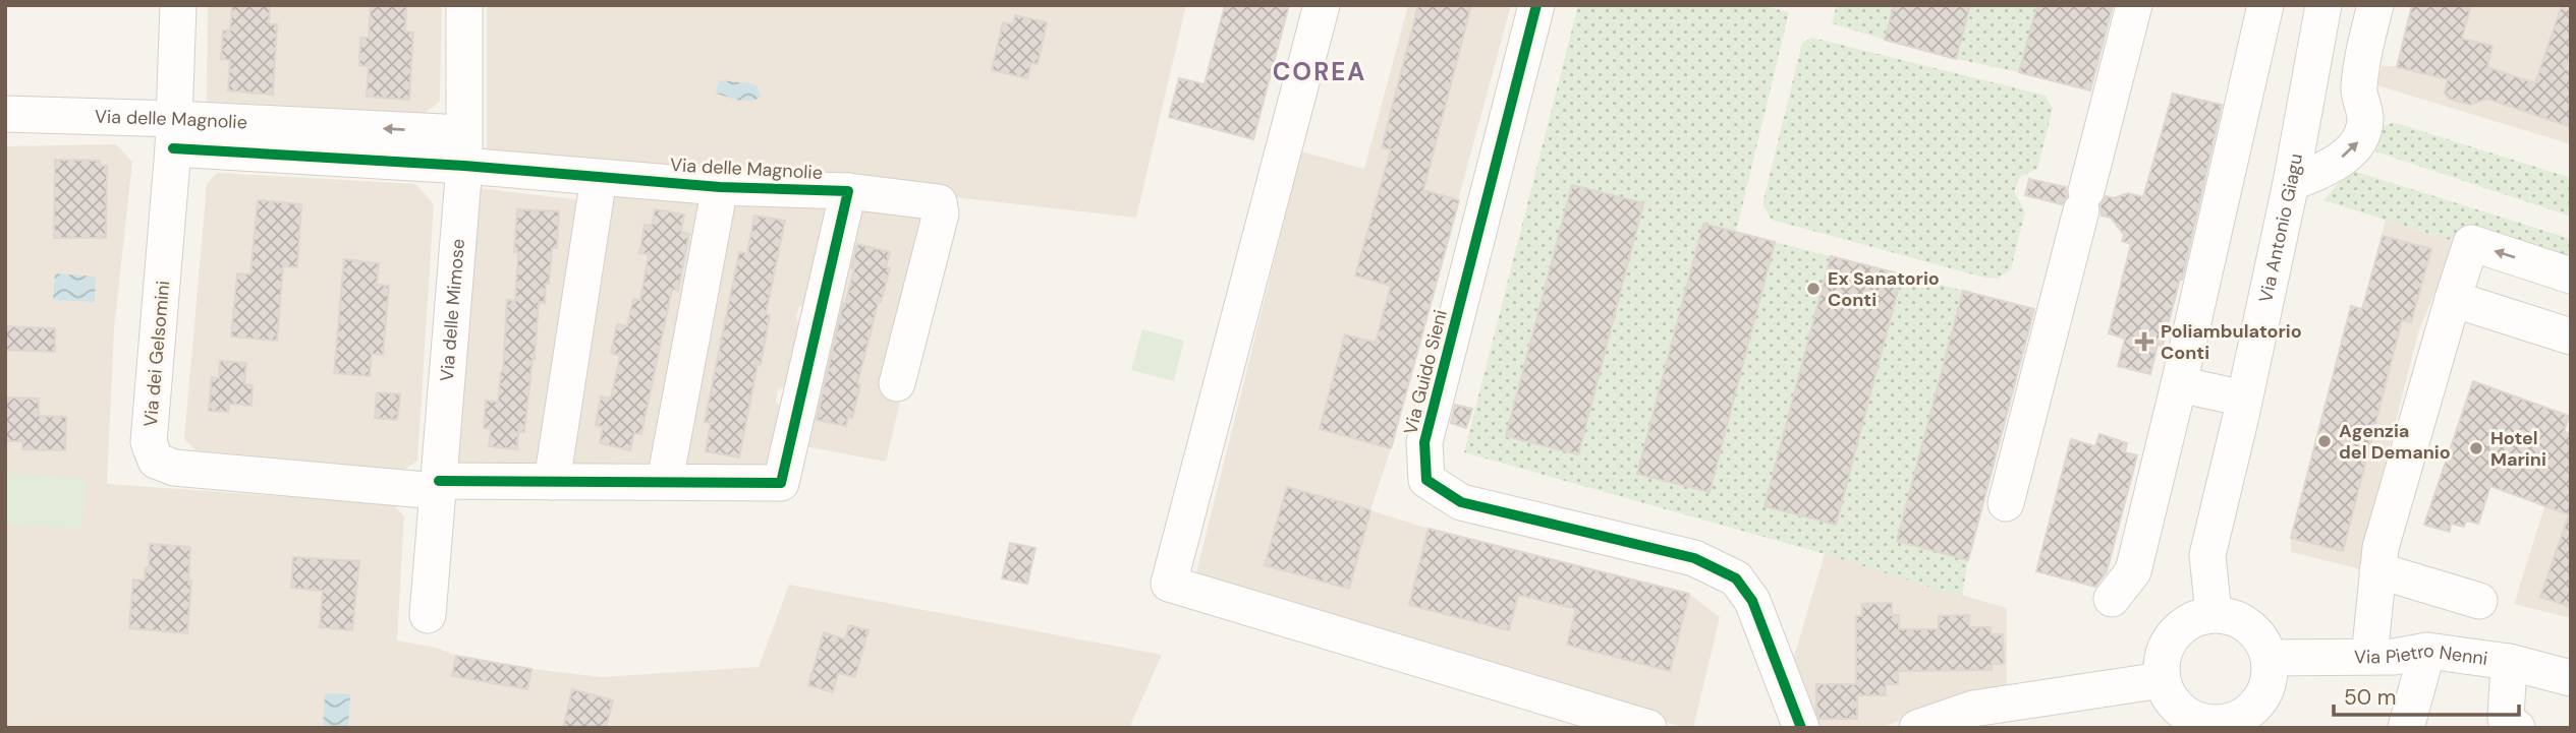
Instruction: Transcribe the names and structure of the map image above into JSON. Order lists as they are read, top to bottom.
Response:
{
  "streets": {
    "street": [
      "Via delle Magnolie",
      "Via Antonio Giagu",
      "Via delle Mimose",
      "Via dei Gelsomini",
      "Via Guido Sieni",
      "Via Pietro Nenni"
    ]
  },
  "crossings": [
    ["Via delle Magnolie", "Via delle Mimose"],
    ["Via delle Magnolie", "Via dei Gelsomini"],
    ["Via Antonio Giagu", "Via Pietro Nenni"],
    ["Via delle Mimose", "Via dei Gelsomini"]
  ],
  "districts": ["COREA"],
  "places": {
    "other": ["Ex Sanatorio Conti", "Agenzia del Demanio", "Hotel Marini"],
    "health": ["Poliambulatorio Conti"]
  },
  "scale_bar": "50 m"
}
